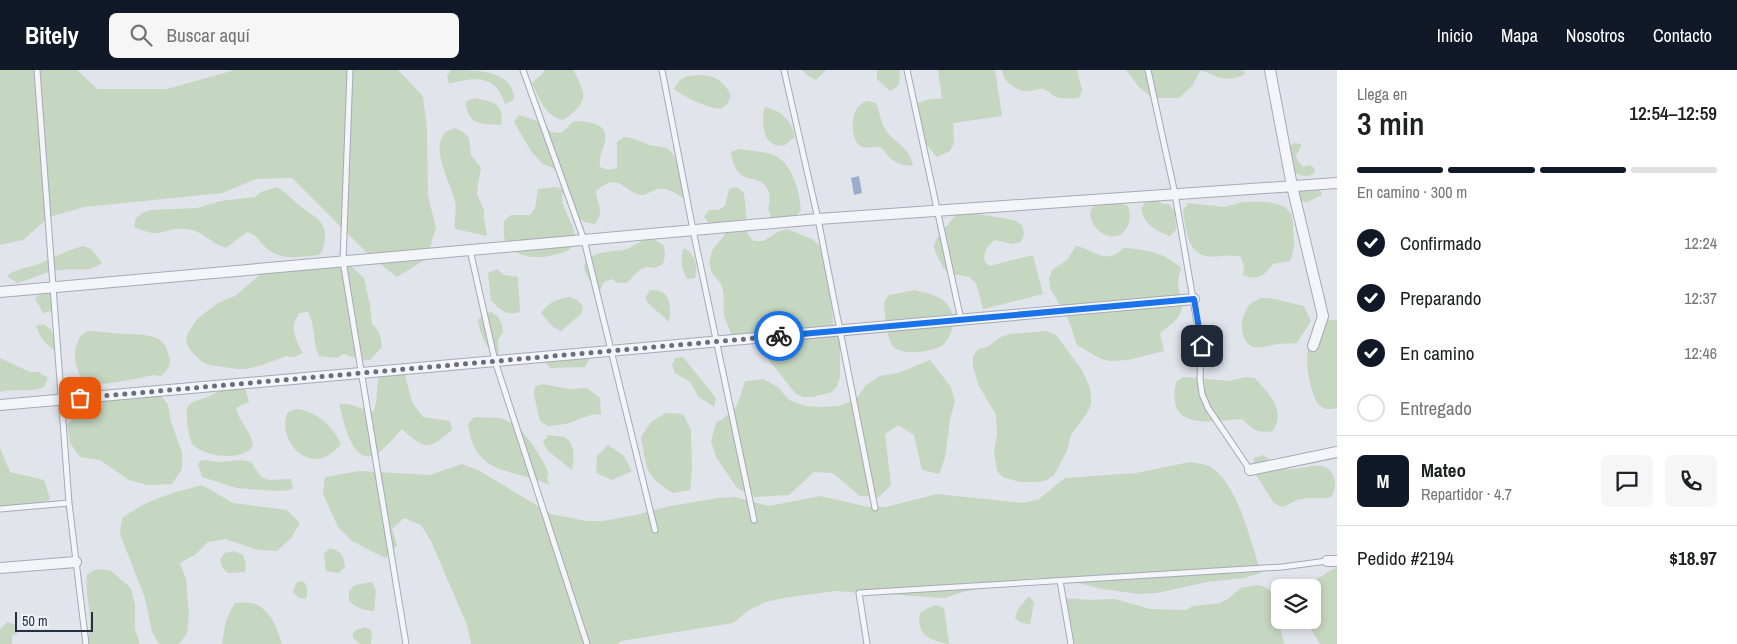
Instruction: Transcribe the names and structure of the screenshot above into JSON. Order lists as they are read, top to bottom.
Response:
{
  "scale_bar": "50 m",
  "page": {
    "header": "Bitely",
    "search": "Buscar aquí",
    "nav": [
      "Inicio",
      "Mapa",
      "Nosotros",
      "Contacto"
    ],
    "heading": ["3 min", "Llega en", "12:54–12:59"],
    "panel": [
      "Mateo",
      "Repartidor · 4.7",
      "Pedido #2194",
      "$18.97"
    ],
    "bar": "En camino · 300 m",
    "list": [
      ["Confirmado", "12:24"],
      ["Preparando", "12:37"],
      ["En camino", "12:46"],
      "Entregado"
    ],
    "round": "M",
    "scale": "50 m"
  }
}
